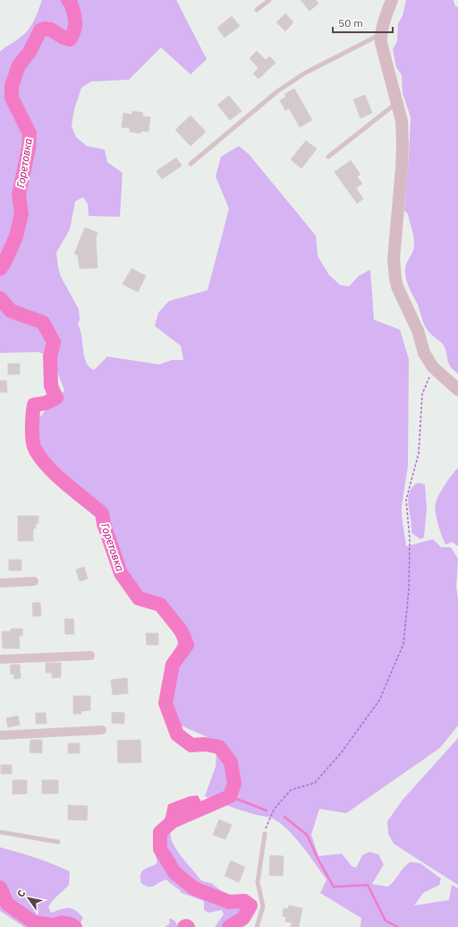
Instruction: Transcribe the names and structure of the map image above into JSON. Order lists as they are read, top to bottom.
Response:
{
  "water": ["Горетовка"],
  "scale_bar": "50 m",
  "north": "top left"
}
